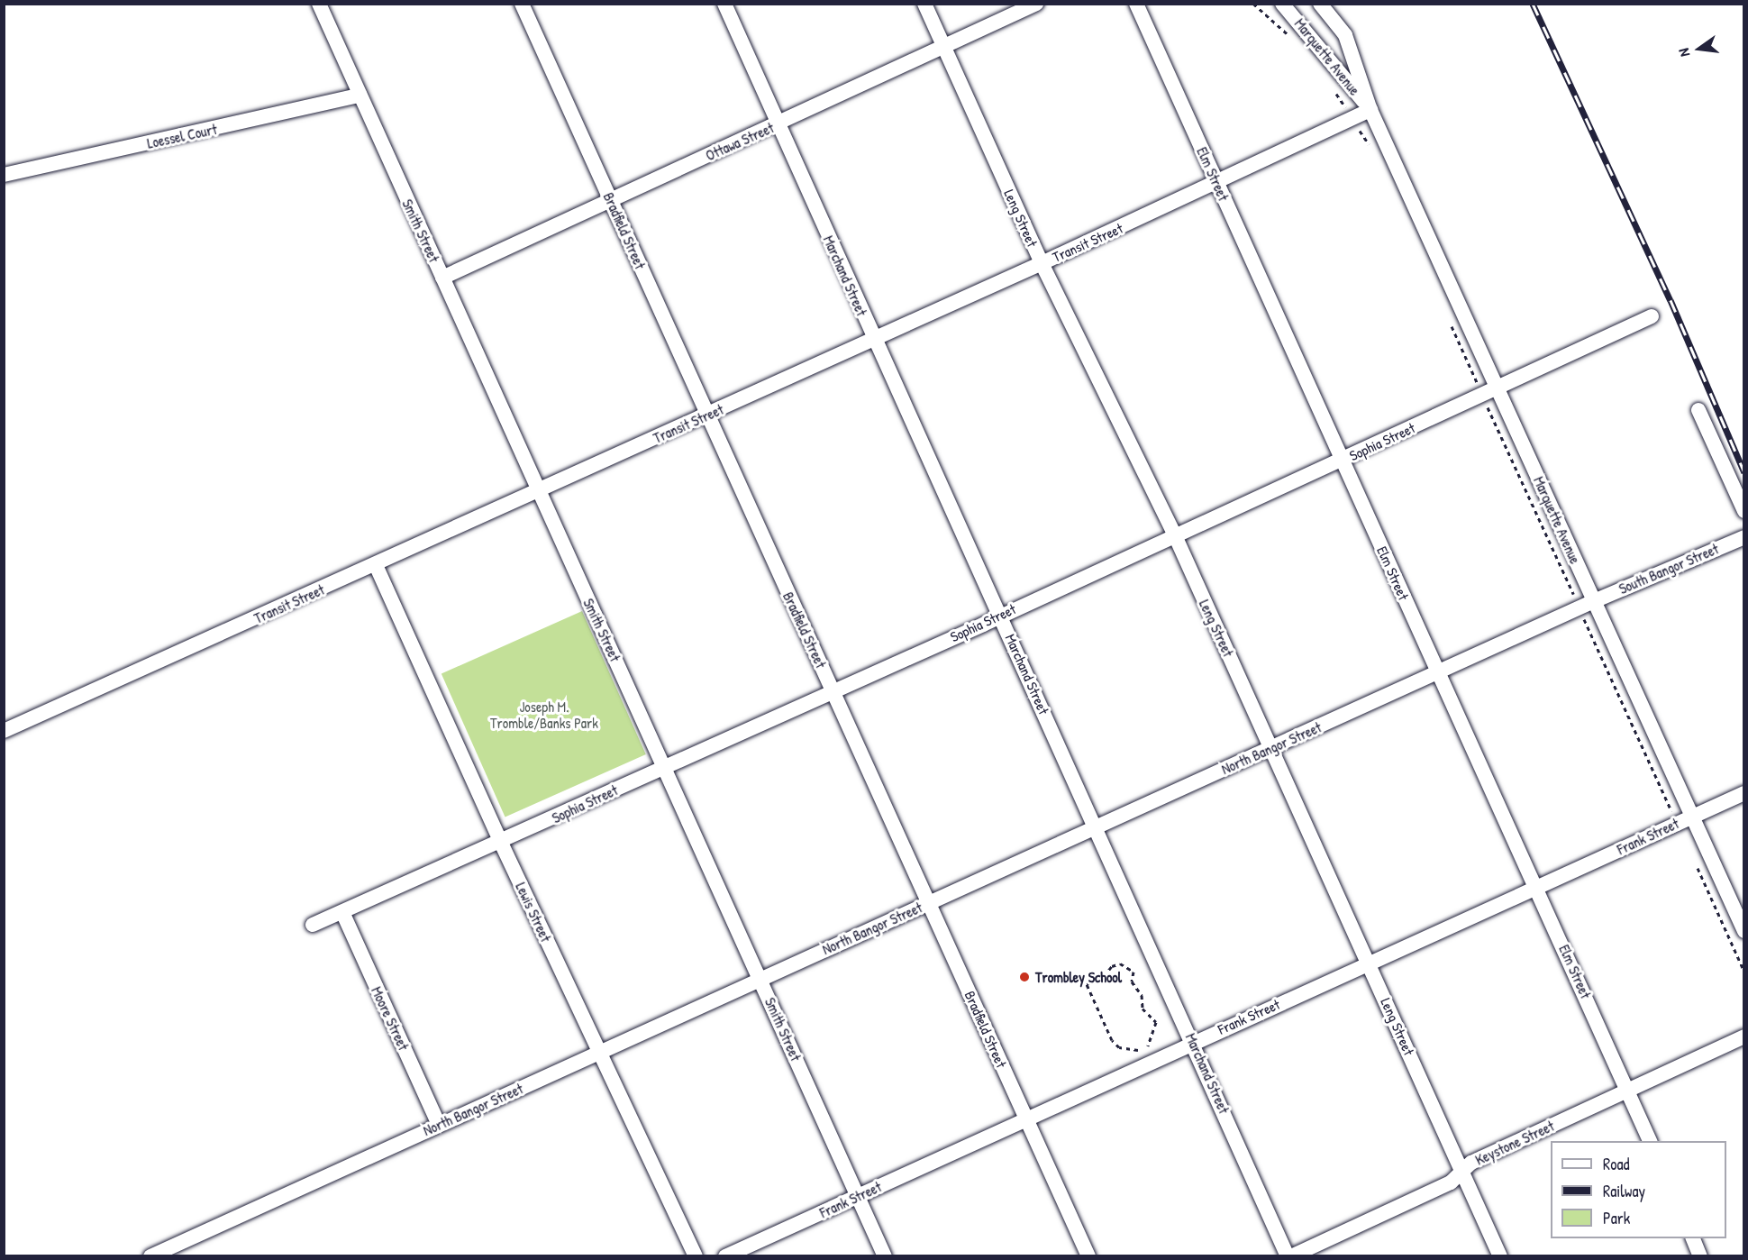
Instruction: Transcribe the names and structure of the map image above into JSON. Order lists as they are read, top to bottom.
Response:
{
  "streets": {
    "street": [
      "Marquette Avenue",
      "Loessel Court",
      "Ottawa Street",
      "Elm Street",
      "Leng Street",
      "Smith Street",
      "Bradfield Street",
      "Transit Street",
      "Marchand Street",
      "Sophia Street",
      "South Bangor Street",
      "North Bangor Street",
      "Frank Street",
      "Lewis Street",
      "Moore Street",
      "Keystone Street"
    ]
  },
  "crossings": [
    ["Marquette Avenue", "Transit Street"],
    ["Marquette Avenue", "Sophia Street"],
    ["Marquette Avenue", "South Bangor Street"],
    ["Marquette Avenue", "North Bangor Street"],
    ["Marquette Avenue", "Frank Street"],
    ["Loessel Court", "Smith Street"],
    ["Ottawa Street", "Leng Street"],
    ["Ottawa Street", "Smith Street"],
    ["Ottawa Street", "Bradfield Street"],
    ["Ottawa Street", "Marchand Street"],
    ["Elm Street", "Transit Street"],
    ["Elm Street", "Sophia Street"],
    ["Elm Street", "North Bangor Street"],
    ["Elm Street", "Frank Street"],
    ["Elm Street", "Keystone Street"],
    ["Leng Street", "Transit Street"],
    ["Leng Street", "Sophia Street"],
    ["Leng Street", "North Bangor Street"],
    ["Leng Street", "Frank Street"],
    ["Leng Street", "Keystone Street"],
    ["Smith Street", "Transit Street"],
    ["Smith Street", "Sophia Street"],
    ["Smith Street", "North Bangor Street"],
    ["Smith Street", "Frank Street"],
    ["Bradfield Street", "Transit Street"],
    ["Bradfield Street", "Sophia Street"],
    ["Bradfield Street", "North Bangor Street"],
    ["Bradfield Street", "Frank Street"],
    ["Transit Street", "Marchand Street"],
    ["Transit Street", "Lewis Street"],
    ["Marchand Street", "Sophia Street"],
    ["Marchand Street", "North Bangor Street"],
    ["Marchand Street", "Frank Street"],
    ["Marchand Street", "Keystone Street"],
    ["Sophia Street", "Lewis Street"],
    ["Sophia Street", "Moore Street"],
    ["South Bangor Street", "North Bangor Street"],
    ["North Bangor Street", "Lewis Street"],
    ["North Bangor Street", "Moore Street"]
  ],
  "parks": ["Joseph M. Tromble/Banks Park"],
  "places": ["Trombley School"],
  "legend": ["Road", "Railway", "Park"],
  "north": "left"
}
